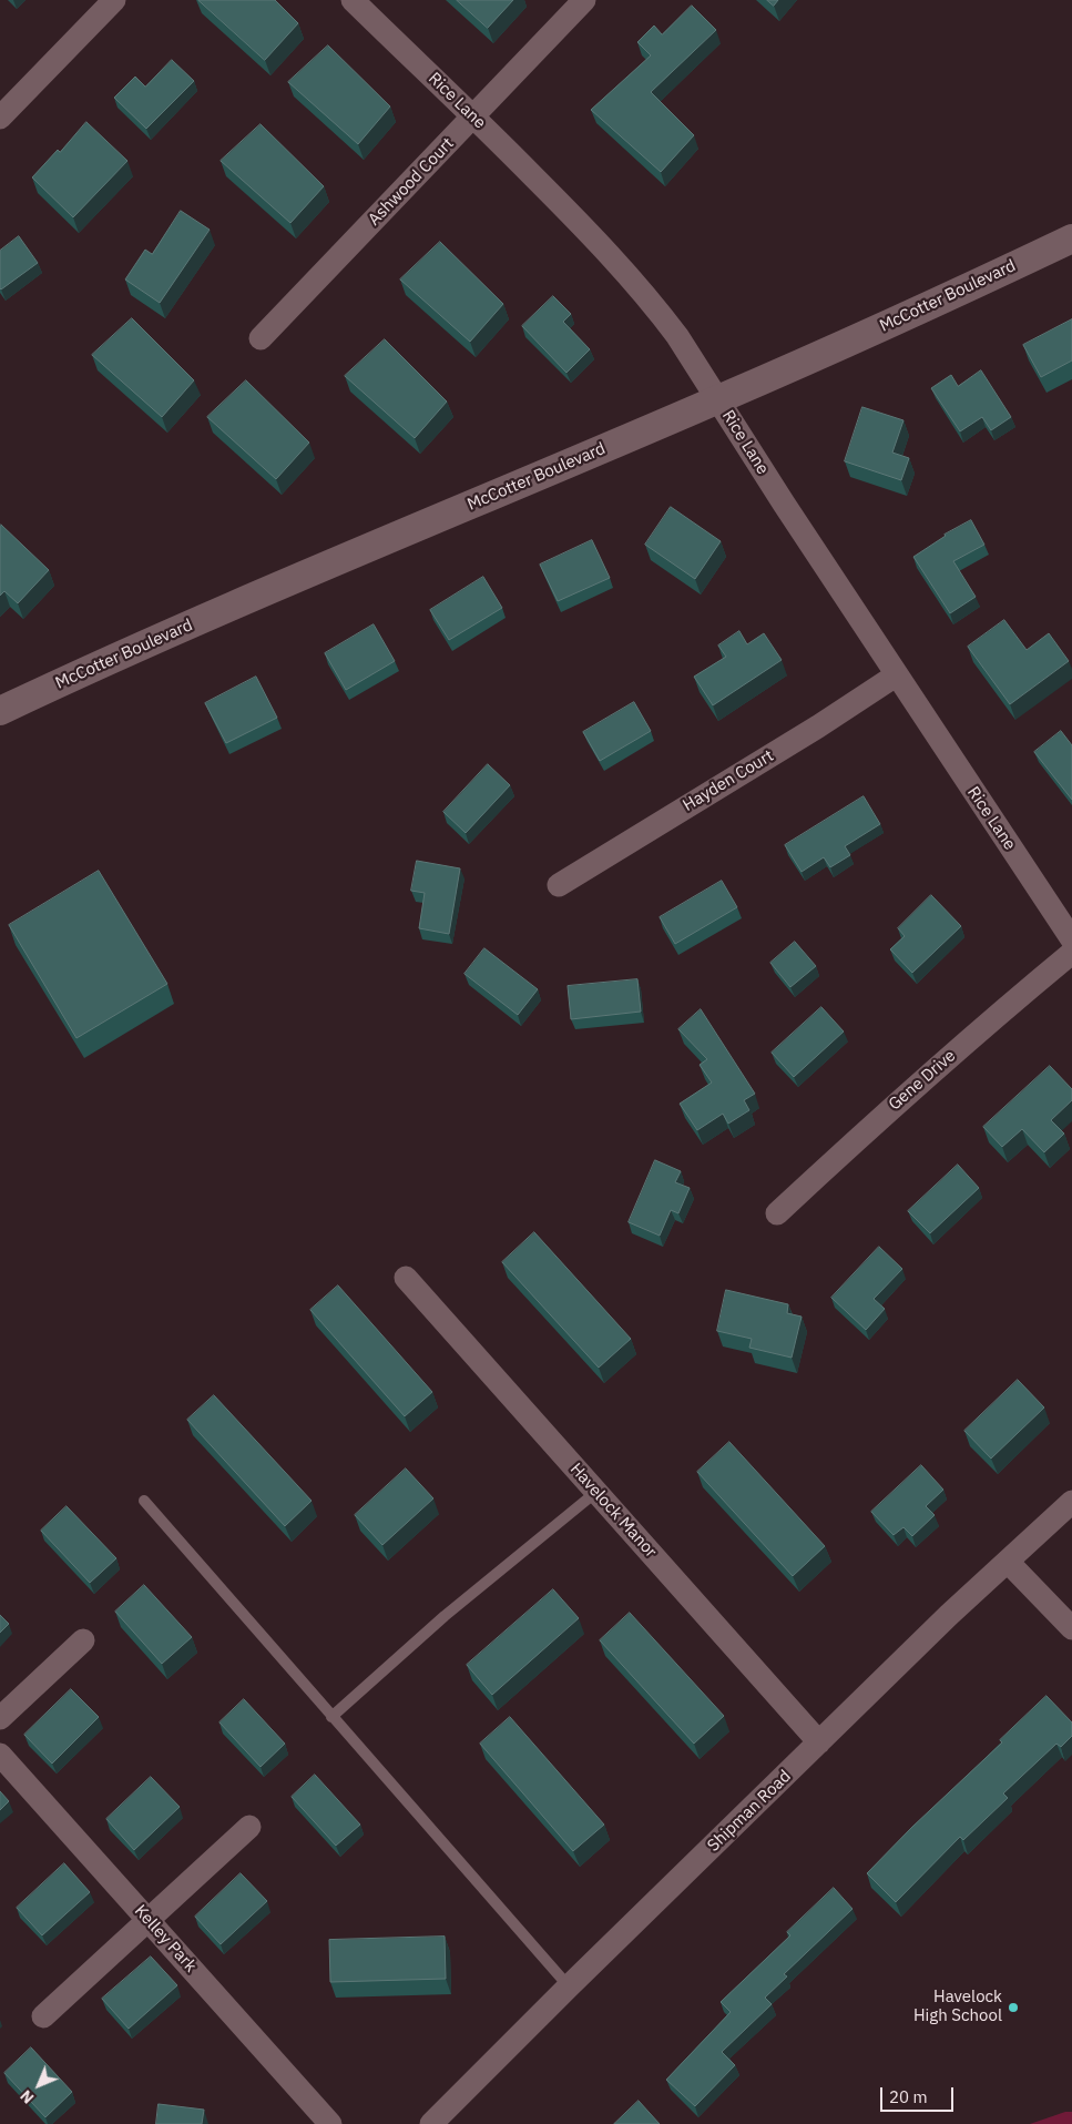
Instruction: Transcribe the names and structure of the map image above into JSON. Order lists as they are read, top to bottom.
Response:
{
  "streets": {
    "street": [
      "Rice Lane",
      "Ashwood Court",
      "McCotter Boulevard",
      "Hayden Court",
      "Gene Drive",
      "Havelock Manor",
      "Shipman Road",
      "Kelley Park"
    ]
  },
  "crossings": [
    ["Rice Lane", "Ashwood Court"],
    ["Rice Lane", "McCotter Boulevard"],
    ["Rice Lane", "Hayden Court"],
    ["Havelock Manor", "Shipman Road"]
  ],
  "places": ["Havelock High School"],
  "scale_bar": "20 m",
  "north": "bottom left"
}
